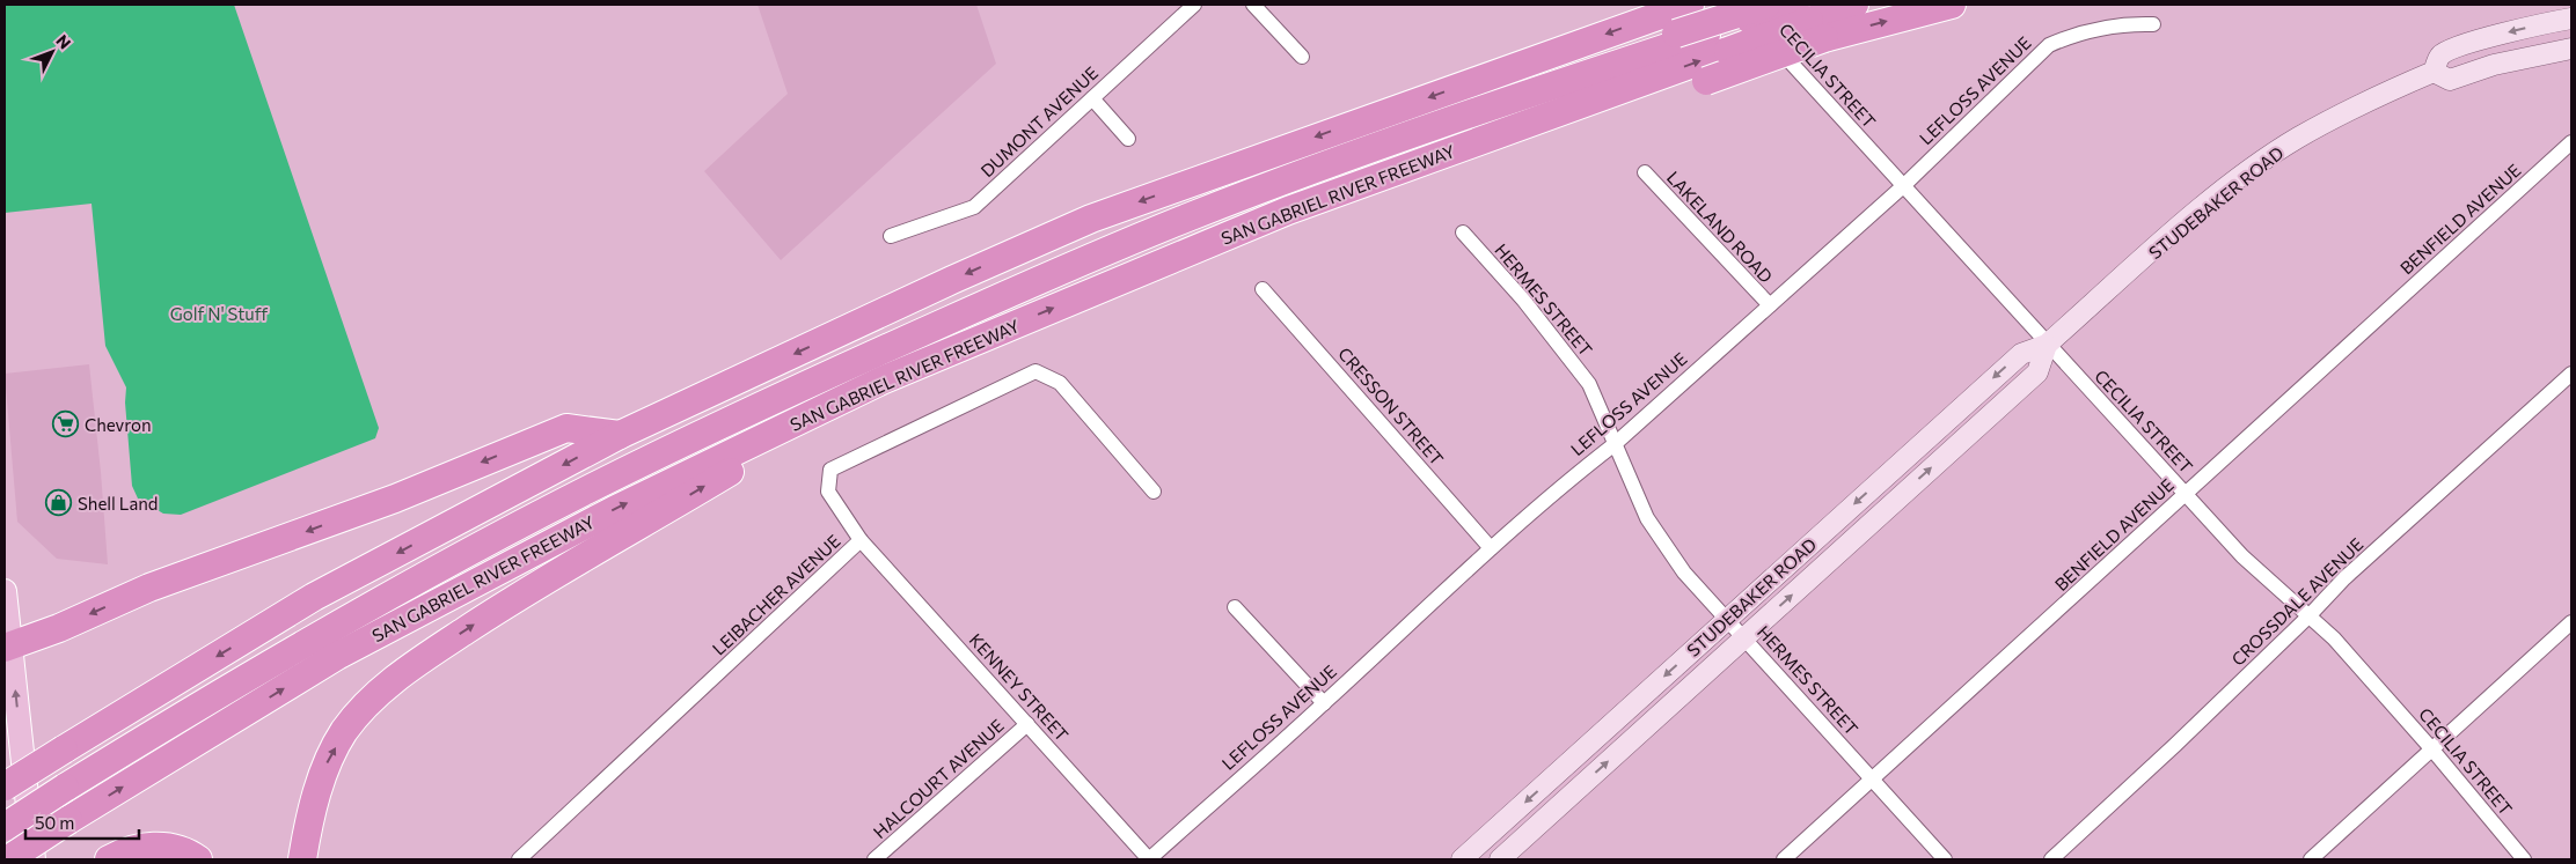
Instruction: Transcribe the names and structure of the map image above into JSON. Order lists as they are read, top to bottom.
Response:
{
  "streets": {
    "highway": ["SAN GABRIEL RIVER FREEWAY"],
    "main road": ["STUDEBAKER ROAD"],
    "street": [
      "CECILIA STREET",
      "LEFLOSS AVENUE",
      "DUMONT AVENUE",
      "BENFIELD AVENUE",
      "LAKELAND ROAD",
      "HERMES STREET",
      "CRESSON STREET",
      "LEIBACHER AVENUE",
      "CROSSDALE AVENUE",
      "KENNEY STREET",
      "HALCOURT AVENUE"
    ]
  },
  "crossings": [
    ["CECILIA STREET", "LEFLOSS AVENUE"],
    ["CECILIA STREET", "STUDEBAKER ROAD"],
    ["CECILIA STREET", "BENFIELD AVENUE"],
    ["CECILIA STREET", "CROSSDALE AVENUE"],
    ["LEFLOSS AVENUE", "LAKELAND ROAD"],
    ["LEFLOSS AVENUE", "HERMES STREET"],
    ["LEFLOSS AVENUE", "CRESSON STREET"],
    ["LEFLOSS AVENUE", "KENNEY STREET"],
    ["STUDEBAKER ROAD", "HERMES STREET"],
    ["BENFIELD AVENUE", "HERMES STREET"],
    ["LEIBACHER AVENUE", "KENNEY STREET"],
    ["KENNEY STREET", "HALCOURT AVENUE"]
  ],
  "parks": ["Golf N' Stuff"],
  "places": {
    "supermarket": ["Chevron"],
    "shop": ["Shell Land"]
  },
  "scale_bar": "50 m",
  "north": "top right"
}
